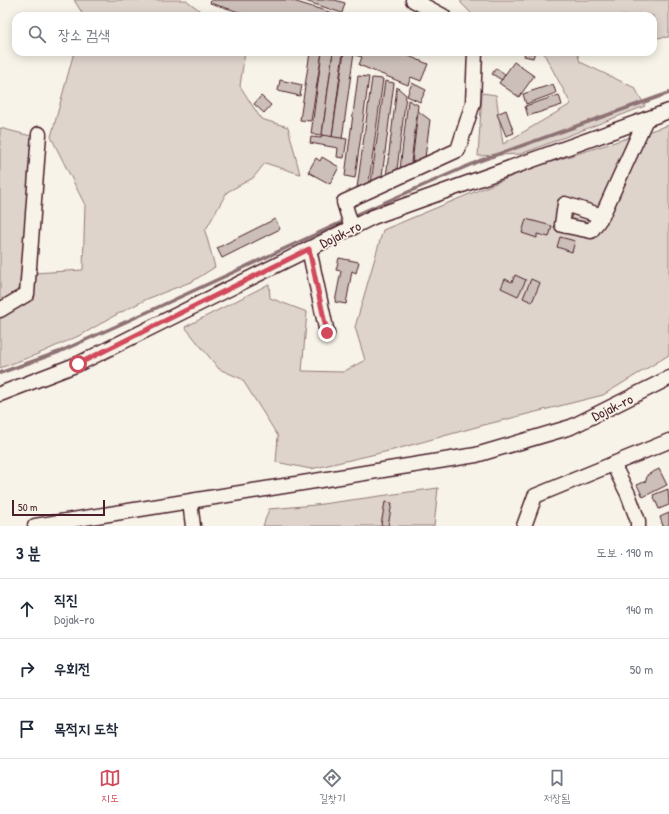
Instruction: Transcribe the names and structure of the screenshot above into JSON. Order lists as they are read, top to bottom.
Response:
{
  "streets": {
    "street": ["Dojak-ro"]
  },
  "scale_bar": "50 m",
  "page": {
    "search": "장소 검색",
    "scale": "50 m",
    "heading": ["3 분", "도보 · 190 m"],
    "list": [
      ["직진", "Dojak-ro", "140 m"],
      ["우회전", "50 m"],
      "목적지 도착"
    ],
    "nav": ["지도", "길찾기", "저장됨"]
  }
}
